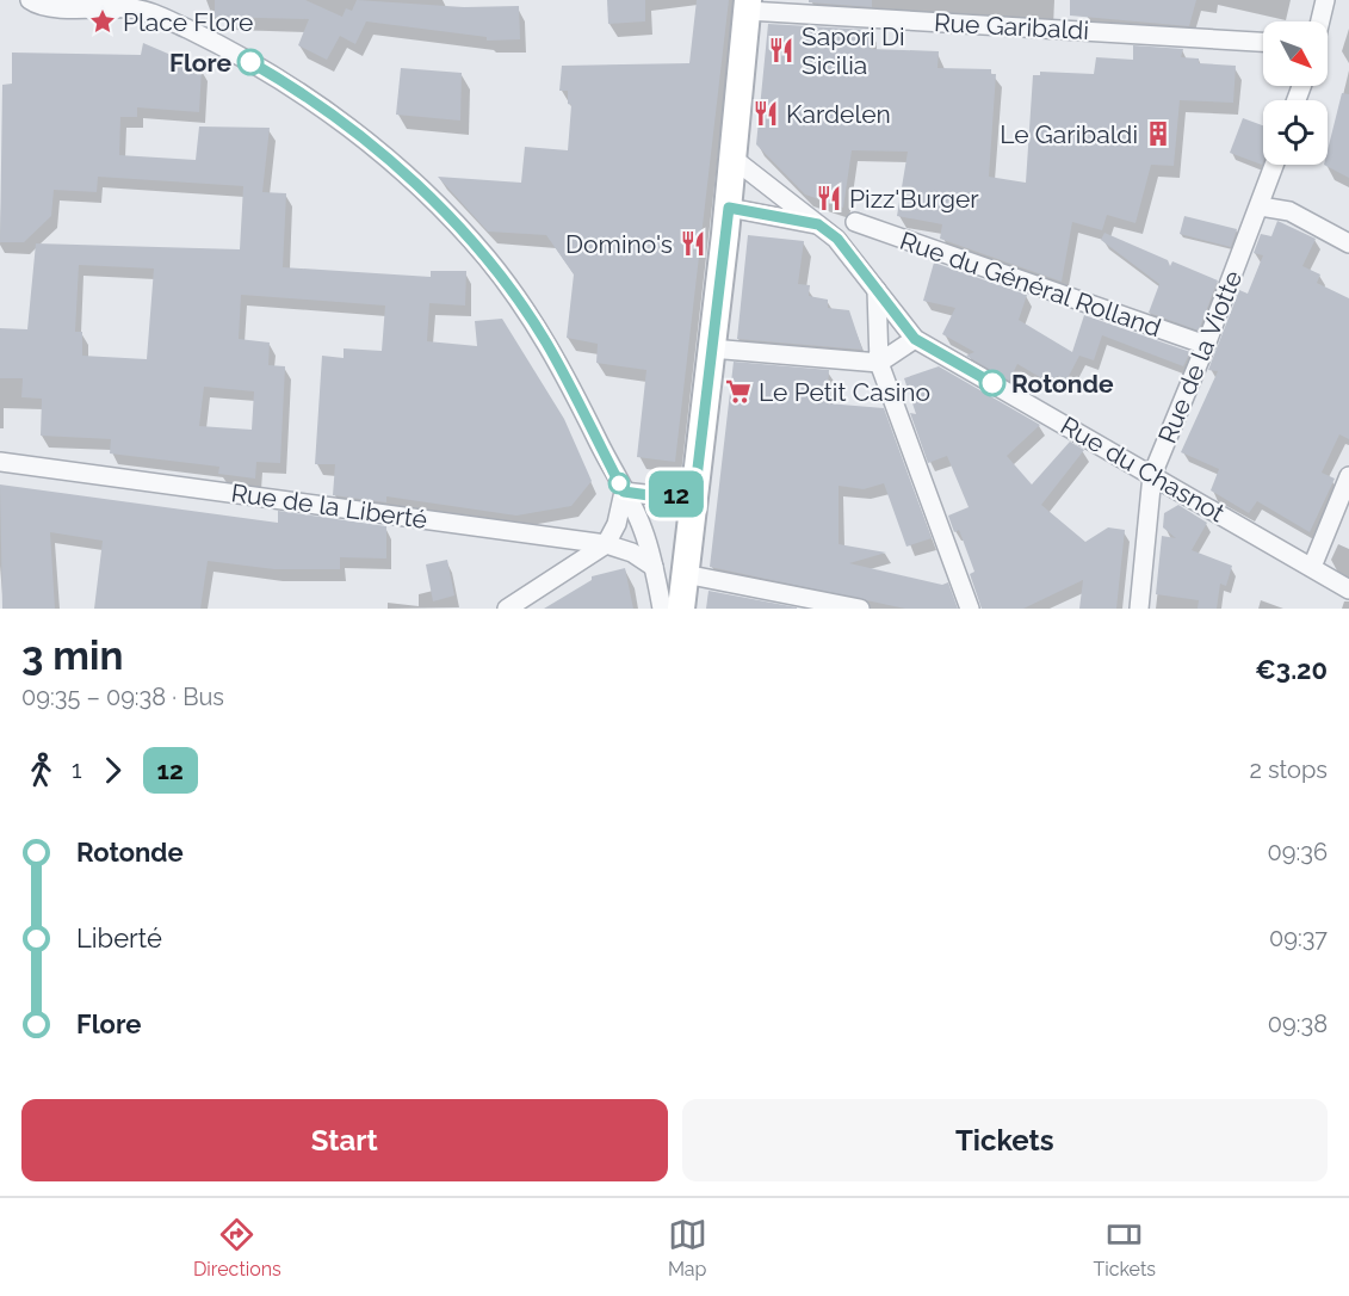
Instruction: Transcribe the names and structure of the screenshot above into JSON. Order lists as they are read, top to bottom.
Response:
{
  "streets": {
    "street": [
      "Rue Garibaldi",
      "Rue du Général Rolland",
      "Rue de la Viotte",
      "Rue du Chasnot",
      "Rue de la Liberté"
    ]
  },
  "crossings": [
    ["Rue du Général Rolland", "Rue de la Viotte"],
    ["Rue de la Viotte", "Rue du Chasnot"]
  ],
  "places": {
    "place": ["Place Flore"],
    "restaurant": [
      "Sapori Di Sicilia",
      "Kardelen",
      "Pizz'Burger",
      "Domino's"
    ],
    "other": ["Flore", "Rotonde"],
    "building": ["Le Garibaldi"],
    "supermarket": ["Le Petit Casino"]
  },
  "lines": ["bus line 12"],
  "north": "bottom right",
  "page": {
    "on_map": "12",
    "heading": ["3 min", "09:35 – 09:38 · Bus", "€3.20"],
    "legs": ["1", "12", "2 stops"],
    "list": [
      {
        "name": "Rotonde",
        "value": "09:36"
      },
      {
        "name": "Liberté",
        "value": "09:37"
      },
      {
        "name": "Flore",
        "value": "09:38"
      }
    ],
    "buttons": ["Start", "Tickets"],
    "tabs": ["Directions", "Map", "Tickets"]
  }
}
